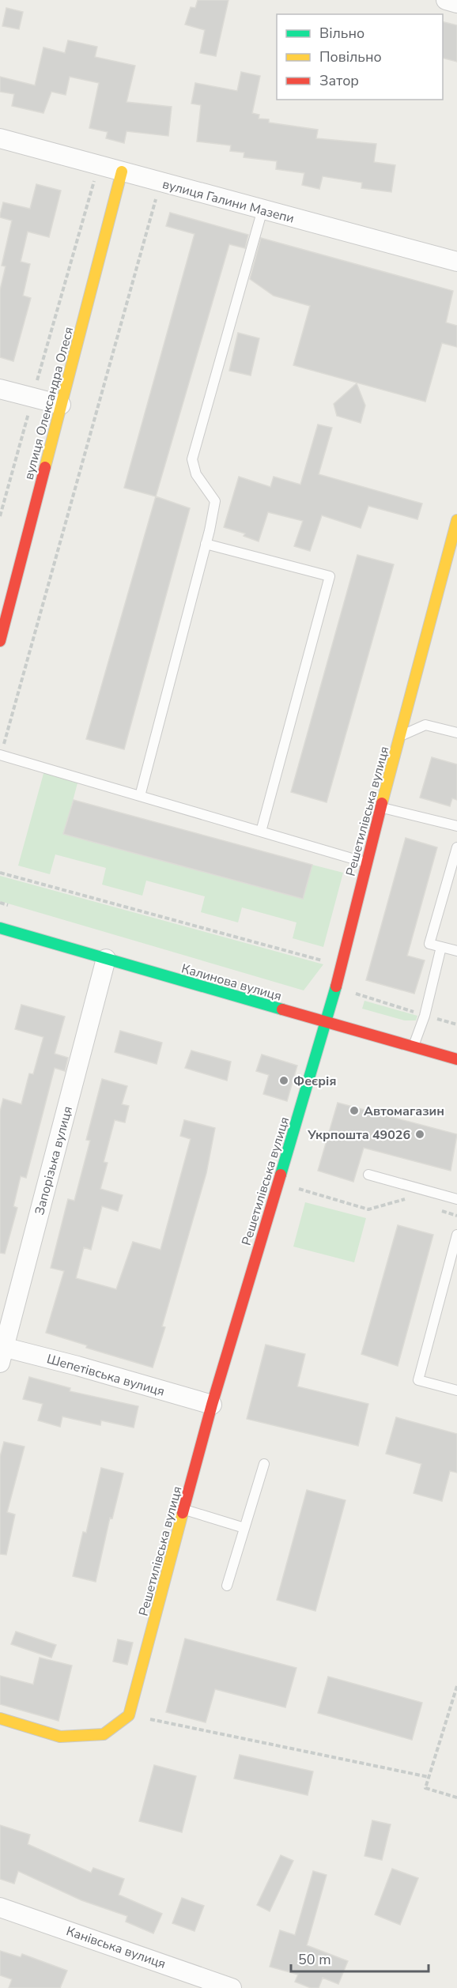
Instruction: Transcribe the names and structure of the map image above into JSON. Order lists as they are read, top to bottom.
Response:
{
  "streets": {
    "street": [
      "вулиця Галини Мазепи",
      "вулиця Олександра Олеся",
      "Решетилівська вулиця",
      "Калинова вулиця",
      "Запорізька вулиця",
      "Шепетівська вулиця",
      "Канівська вулиця"
    ]
  },
  "crossings": [
    ["вулиця Галини Мазепи", "вулиця Олександра Олеся"],
    ["Решетилівська вулиця", "Калинова вулиця"],
    ["Решетилівська вулиця", "Шепетівська вулиця"],
    ["Калинова вулиця", "Запорізька вулиця"],
    ["Запорізька вулиця", "Шепетівська вулиця"]
  ],
  "places": ["Феєрія", "Автомагазин", "Укрпошта 49026"],
  "legend": ["Вільно", "Повільно", "Затор"],
  "scale_bar": "50 m"
}
